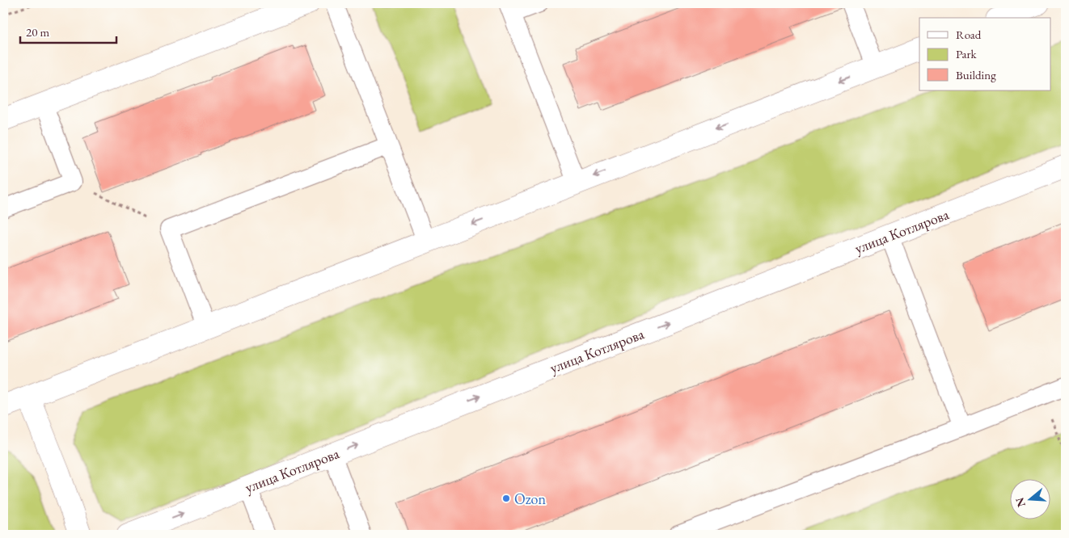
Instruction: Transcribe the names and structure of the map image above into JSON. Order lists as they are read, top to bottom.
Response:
{
  "streets": {
    "street": ["улица Котлярова"]
  },
  "places": ["Ozon"],
  "legend": ["Road", "Park", "Building"],
  "scale_bar": "20 m",
  "north": "left"
}
